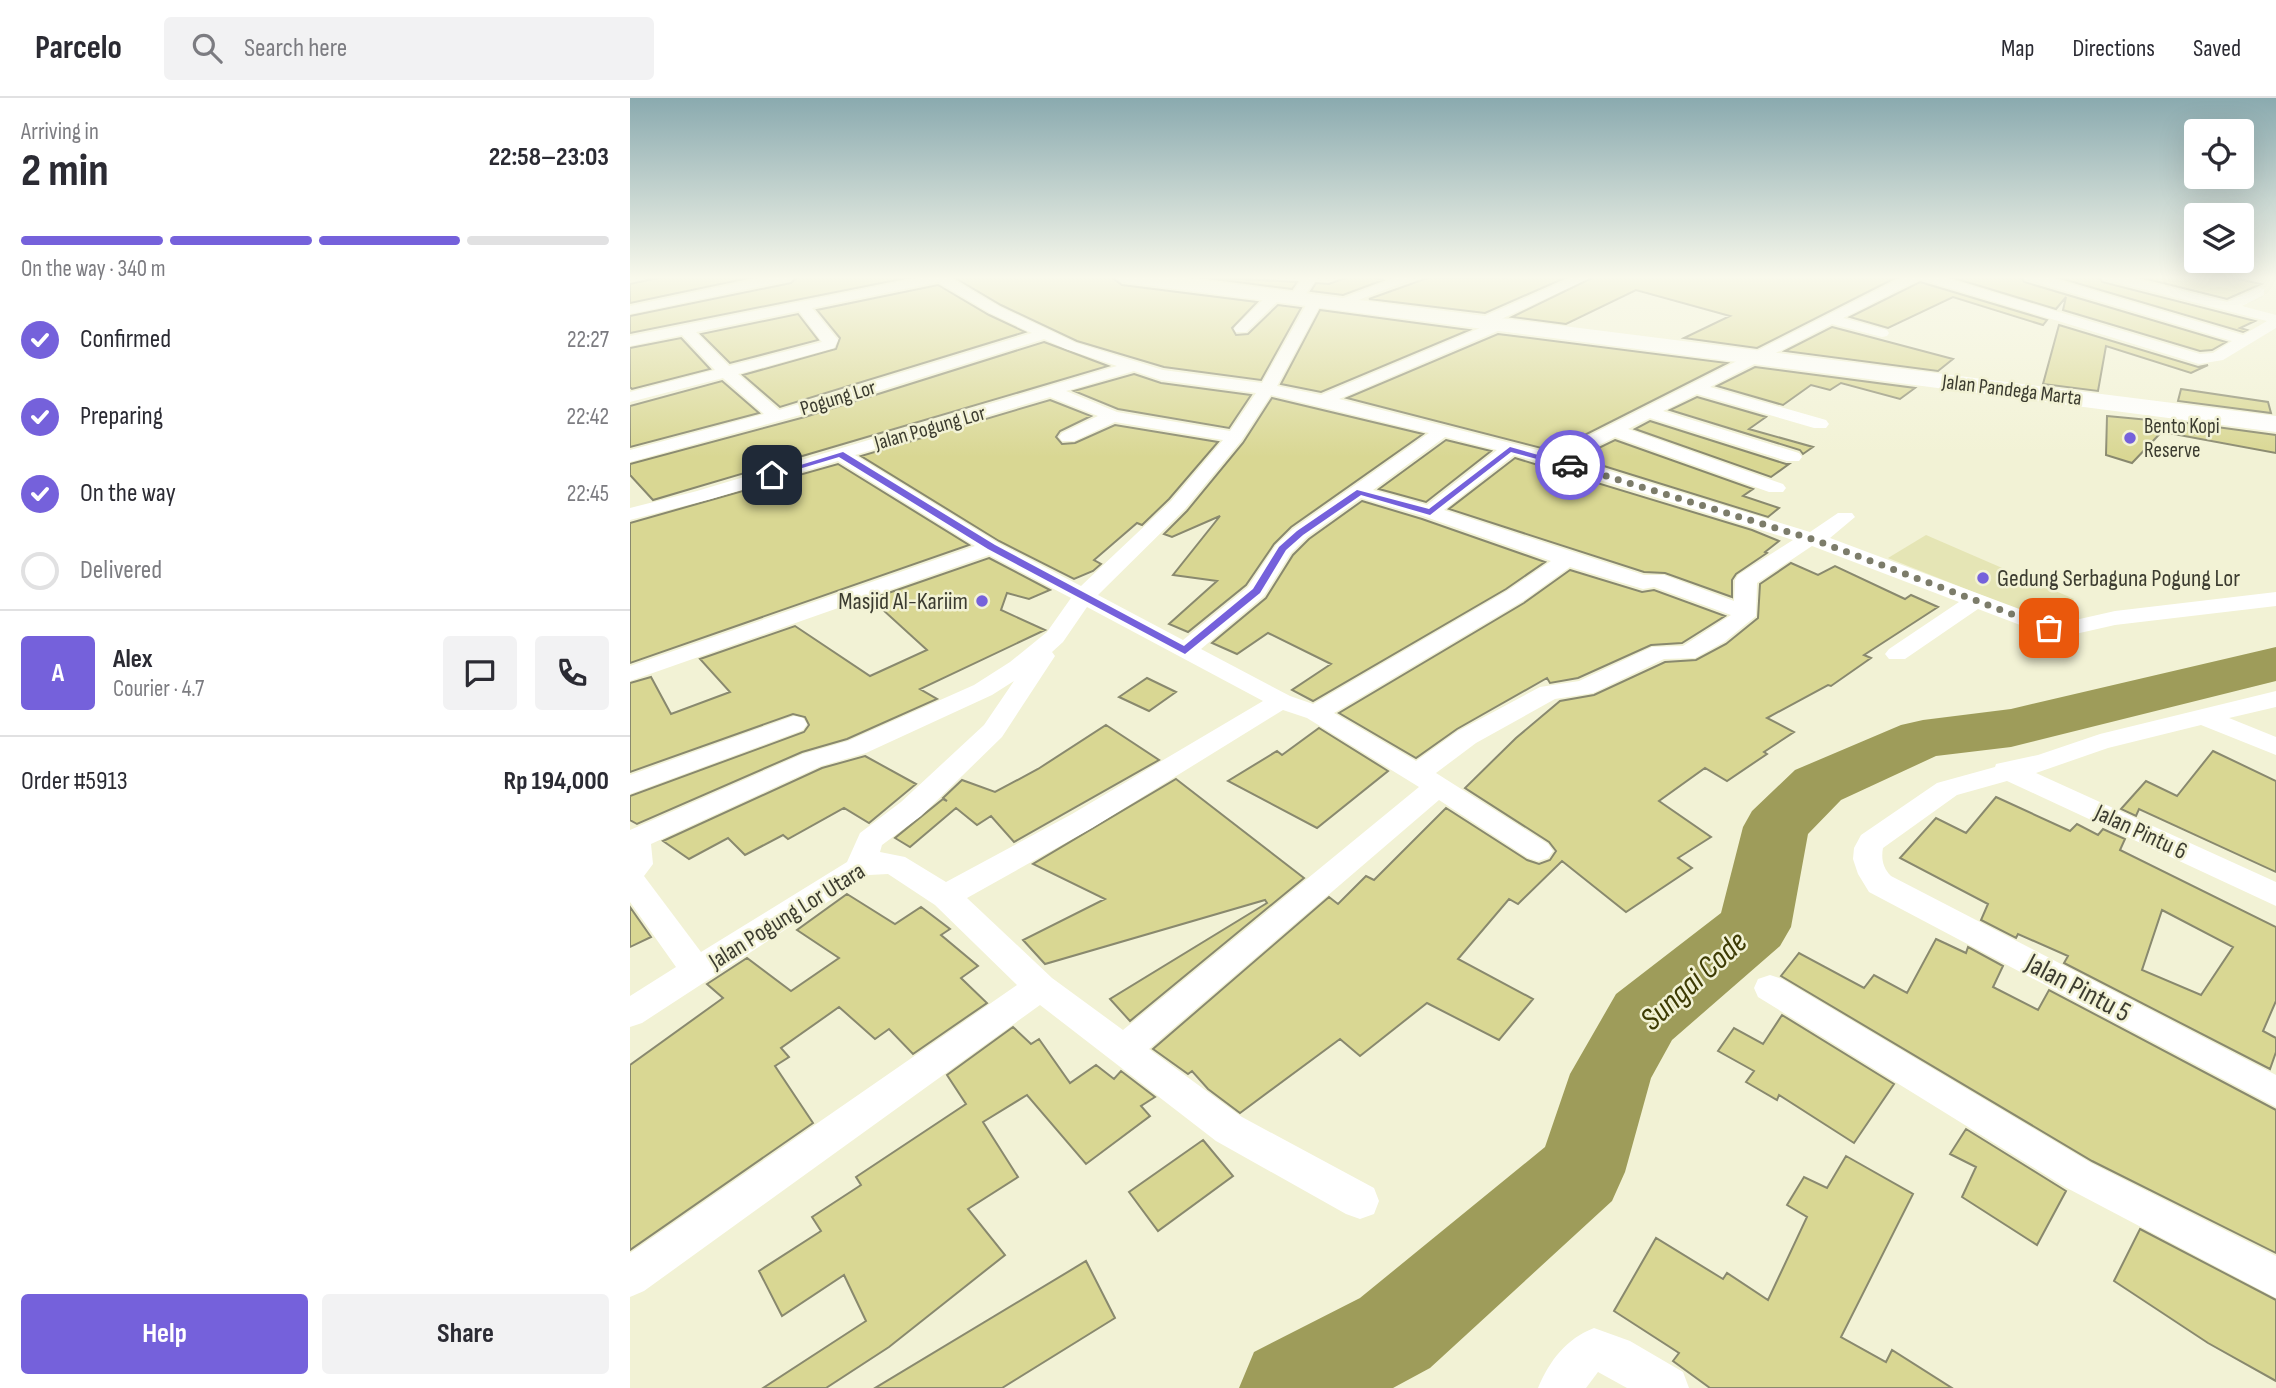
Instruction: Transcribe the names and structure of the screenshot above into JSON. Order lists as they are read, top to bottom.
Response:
{
  "streets": {
    "street": [
      "Jalan Pandega Marta",
      "Pogung Lor",
      "Jalan Pogung Lor",
      "Jalan Pintu 6",
      "Jalan Pogung Lor Utara",
      "Jalan Pintu 5"
    ]
  },
  "water": ["Sungai Code"],
  "places": ["Bento Kopi Reserve", "Gedung Serbaguna Pogung Lor", "Masjid Al-Kariim"],
  "page": {
    "header": "Parcelo",
    "search": "Search here",
    "nav": ["Map", "Directions", "Saved"],
    "heading": ["2 min", "Arriving in", "22:58–23:03"],
    "panel": [
      "Alex",
      "Courier · 4.7",
      "Order #5913",
      "Rp 194,000"
    ],
    "bar": "On the way · 340 m",
    "list": [
      ["Confirmed", "22:27"],
      ["Preparing", "22:42"],
      ["On the way", "22:45"],
      "Delivered"
    ],
    "round": "A",
    "buttons": ["Help", "Share"]
  }
}
